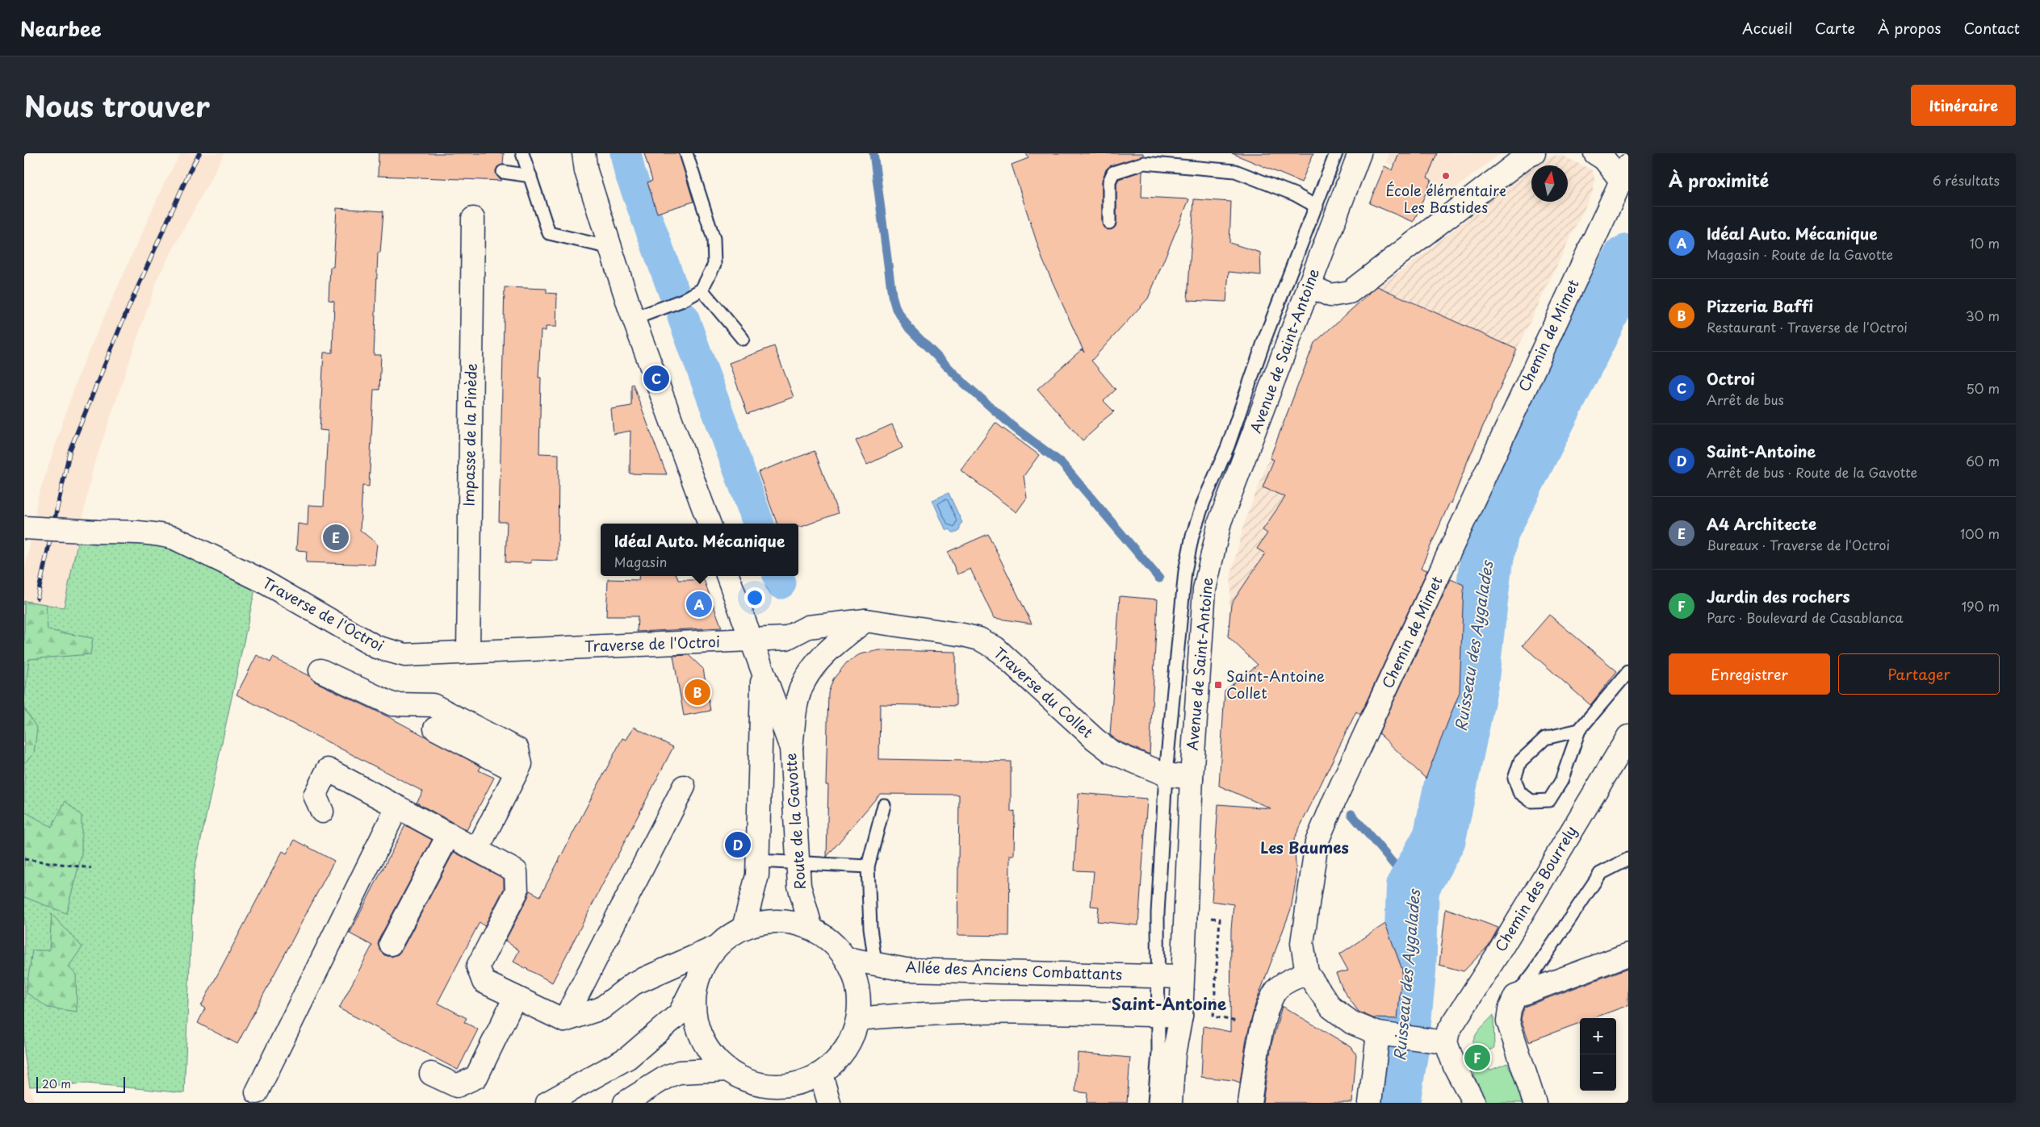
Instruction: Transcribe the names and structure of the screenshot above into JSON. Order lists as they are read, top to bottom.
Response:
{
  "streets": {
    "street": [
      "Chemin de Mimet",
      "Avenue de Saint-Antoine",
      "Impasse de la Pinède",
      "Traverse de l'Octroi",
      "Traverse du Collet",
      "Route de la Gavotte",
      "Chemin des Bourrely",
      "Allée des Anciens Combattants"
    ]
  },
  "crossings": [
    ["Avenue de Saint-Antoine", "Traverse du Collet"],
    ["Avenue de Saint-Antoine", "Allée des Anciens Combattants"],
    ["Impasse de la Pinède", "Traverse de l'Octroi"],
    ["Traverse de l'Octroi", "Traverse du Collet"],
    ["Traverse de l'Octroi", "Route de la Gavotte"],
    ["Traverse du Collet", "Route de la Gavotte"]
  ],
  "districts": ["Les Baumes", "Saint-Antoine"],
  "water": ["Ruisseau des Aygalades"],
  "places": {
    "other": ["École élémentaire Les Bastides"],
    "transit": ["Saint-Antoine Collet"]
  },
  "scale_bar": "20 m",
  "north": "top",
  "page": {
    "header": "Nearbee",
    "nav": [
      "Accueil",
      "Carte",
      "À propos",
      "Contact"
    ],
    "title": "Nous trouver",
    "buttons": [
      "Itinéraire",
      ["Enregistrer", "Partager"]
    ],
    "heading": ["À proximité", "6 résultats"],
    "list": [
      {
        "mark": "A",
        "name": "Idéal Auto. Mécanique",
        "note": "Magasin · Route de la Gavotte",
        "value": "10 m"
      },
      {
        "mark": "B",
        "name": "Pizzeria Baffi",
        "note": "Restaurant · Traverse de l'Octroi",
        "value": "30 m"
      },
      {
        "mark": "C",
        "name": "Octroi",
        "note": "Arrêt de bus",
        "value": "50 m"
      },
      {
        "mark": "D",
        "name": "Saint-Antoine",
        "note": "Arrêt de bus · Route de la Gavotte",
        "value": "60 m"
      },
      {
        "mark": "E",
        "name": "A4 Architecte",
        "note": "Bureaux · Traverse de l'Octroi",
        "value": "100 m"
      },
      {
        "mark": "F",
        "name": "Jardin des rochers",
        "note": "Parc · Boulevard de Casablanca",
        "value": "190 m"
      }
    ],
    "pins": [
      "C",
      "E",
      "A",
      "B",
      "D",
      "F"
    ],
    "popup": ["Idéal Auto. Mécanique", "Magasin"],
    "map_buttons": ["+", "−"],
    "scale": "20 m"
  }
}
